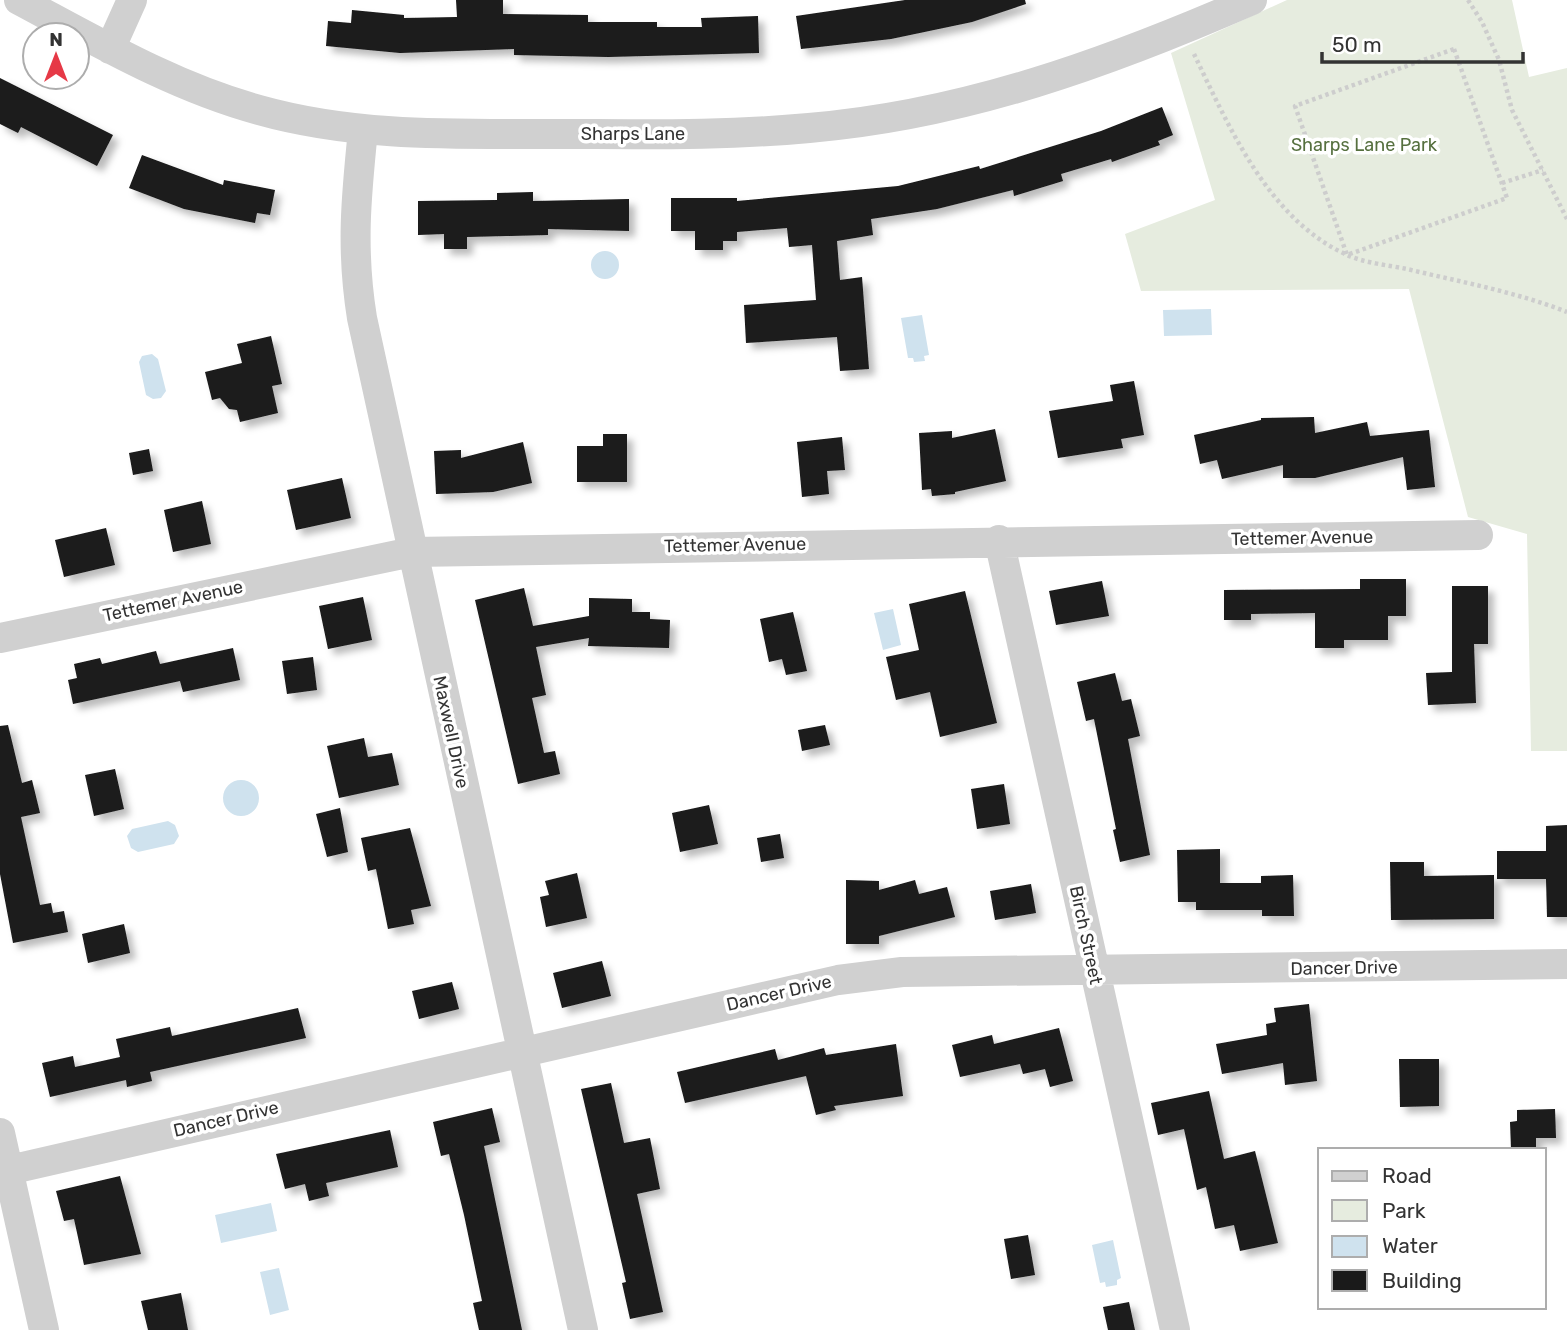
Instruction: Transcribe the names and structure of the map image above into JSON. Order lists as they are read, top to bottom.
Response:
{
  "streets": {
    "street": [
      "Sharps Lane",
      "Tettemer Avenue",
      "Maxwell Drive",
      "Birch Street",
      "Dancer Drive"
    ]
  },
  "crossings": [
    ["Sharps Lane", "Maxwell Drive"],
    ["Tettemer Avenue", "Maxwell Drive"],
    ["Tettemer Avenue", "Birch Street"],
    ["Maxwell Drive", "Dancer Drive"],
    ["Birch Street", "Dancer Drive"]
  ],
  "parks": ["Sharps Lane Park"],
  "legend": [
    "Road",
    "Park",
    "Water",
    "Building"
  ],
  "scale_bar": "50 m",
  "north": "top"
}
